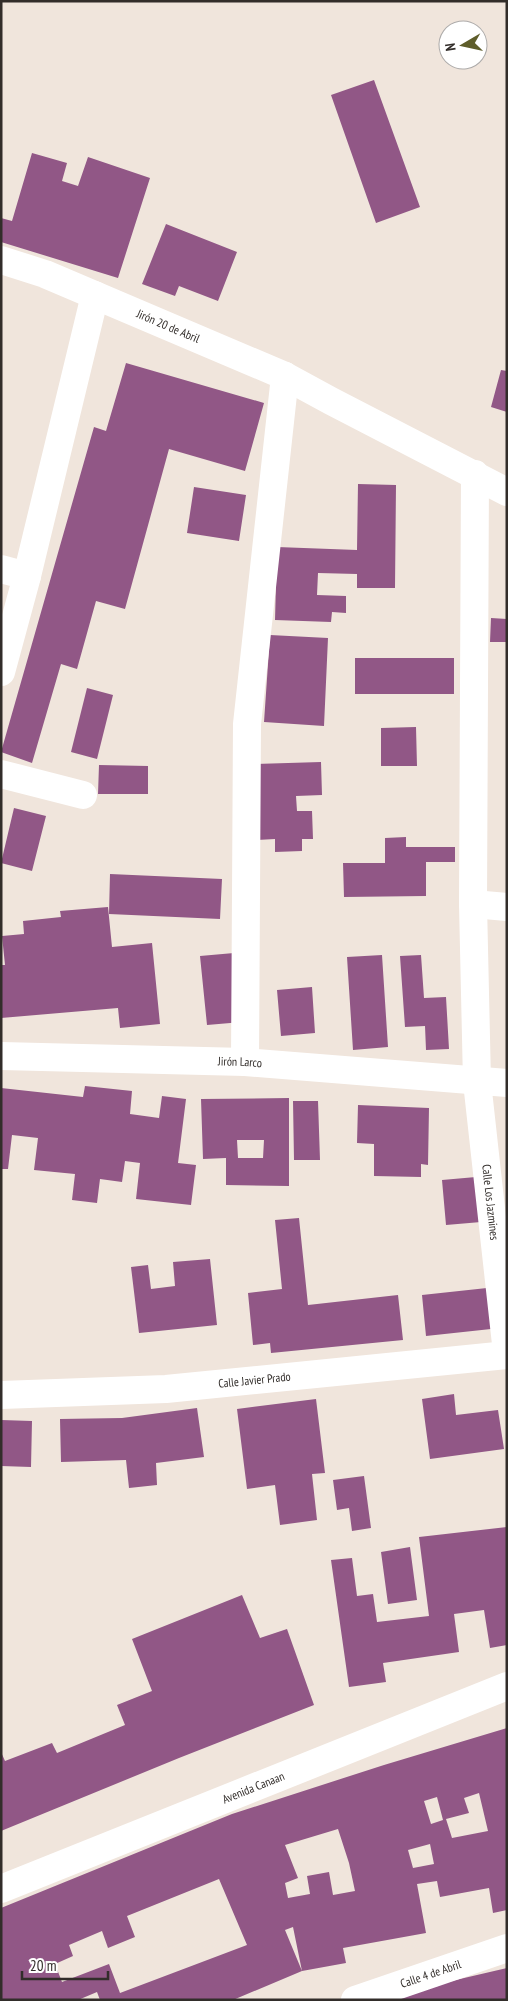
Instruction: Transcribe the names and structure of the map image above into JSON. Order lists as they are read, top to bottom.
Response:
{
  "streets": {
    "street": [
      "Jirón 20 de Abril",
      "Jirón Larco",
      "Calle Los Jazmines",
      "Calle Javier Prado",
      "Avenida Canaan",
      "Calle 4 de Abril"
    ]
  },
  "crossings": [
    ["Jirón 20 de Abril", "Calle Los Jazmines"],
    ["Jirón Larco", "Calle Los Jazmines"],
    ["Calle Los Jazmines", "Calle Javier Prado"]
  ],
  "scale_bar": "20 m",
  "north": "left"
}
